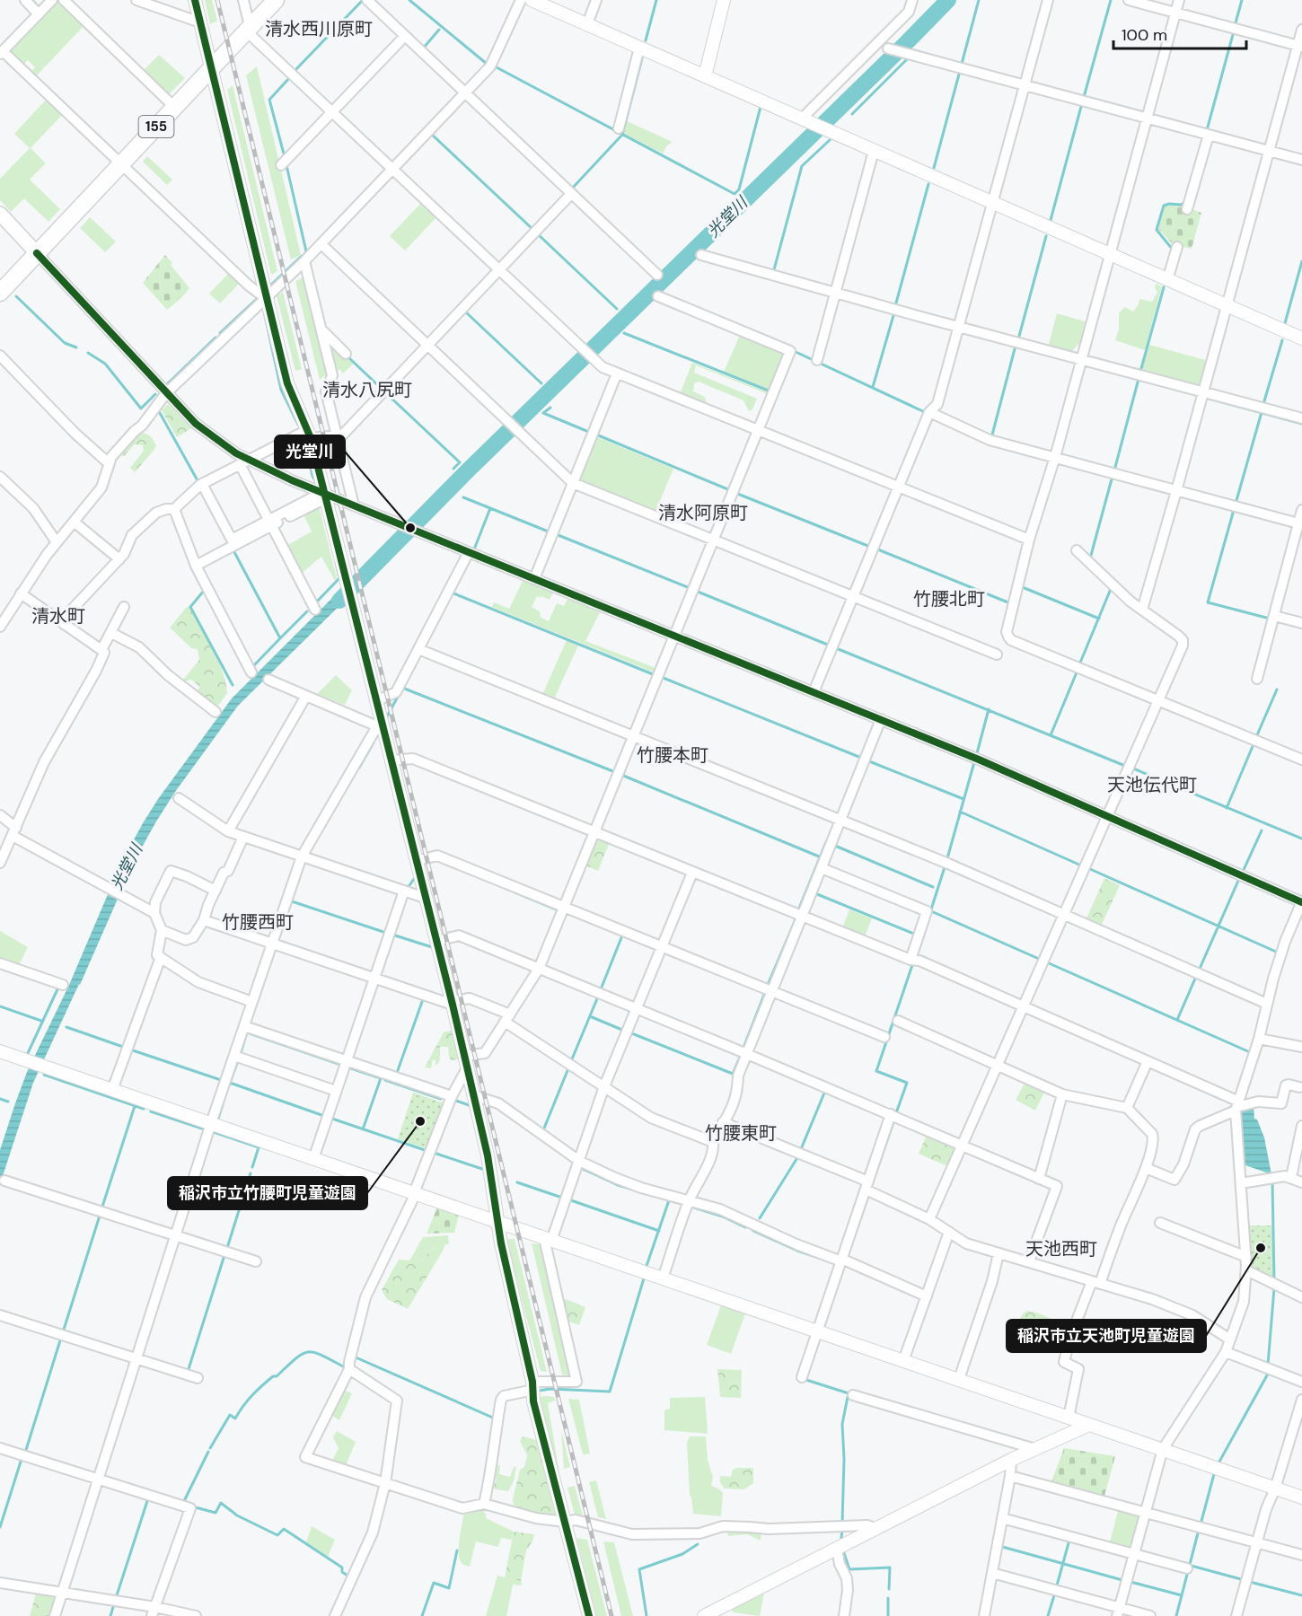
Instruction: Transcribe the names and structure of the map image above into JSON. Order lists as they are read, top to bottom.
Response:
{
  "streets": {
    "highway": ["155"]
  },
  "districts": [
    "清水西川原町",
    "清水八尻町",
    "清水阿原町",
    "竹腰北町",
    "清水町",
    "竹腰本町",
    "天池伝代町",
    "竹腰西町",
    "竹腰東町",
    "天池西町"
  ],
  "water": ["光堂川"],
  "places": ["光堂川", "稲沢市立竹腰町児童遊園", "稲沢市立天池町児童遊園"],
  "scale_bar": "100 m"
}
